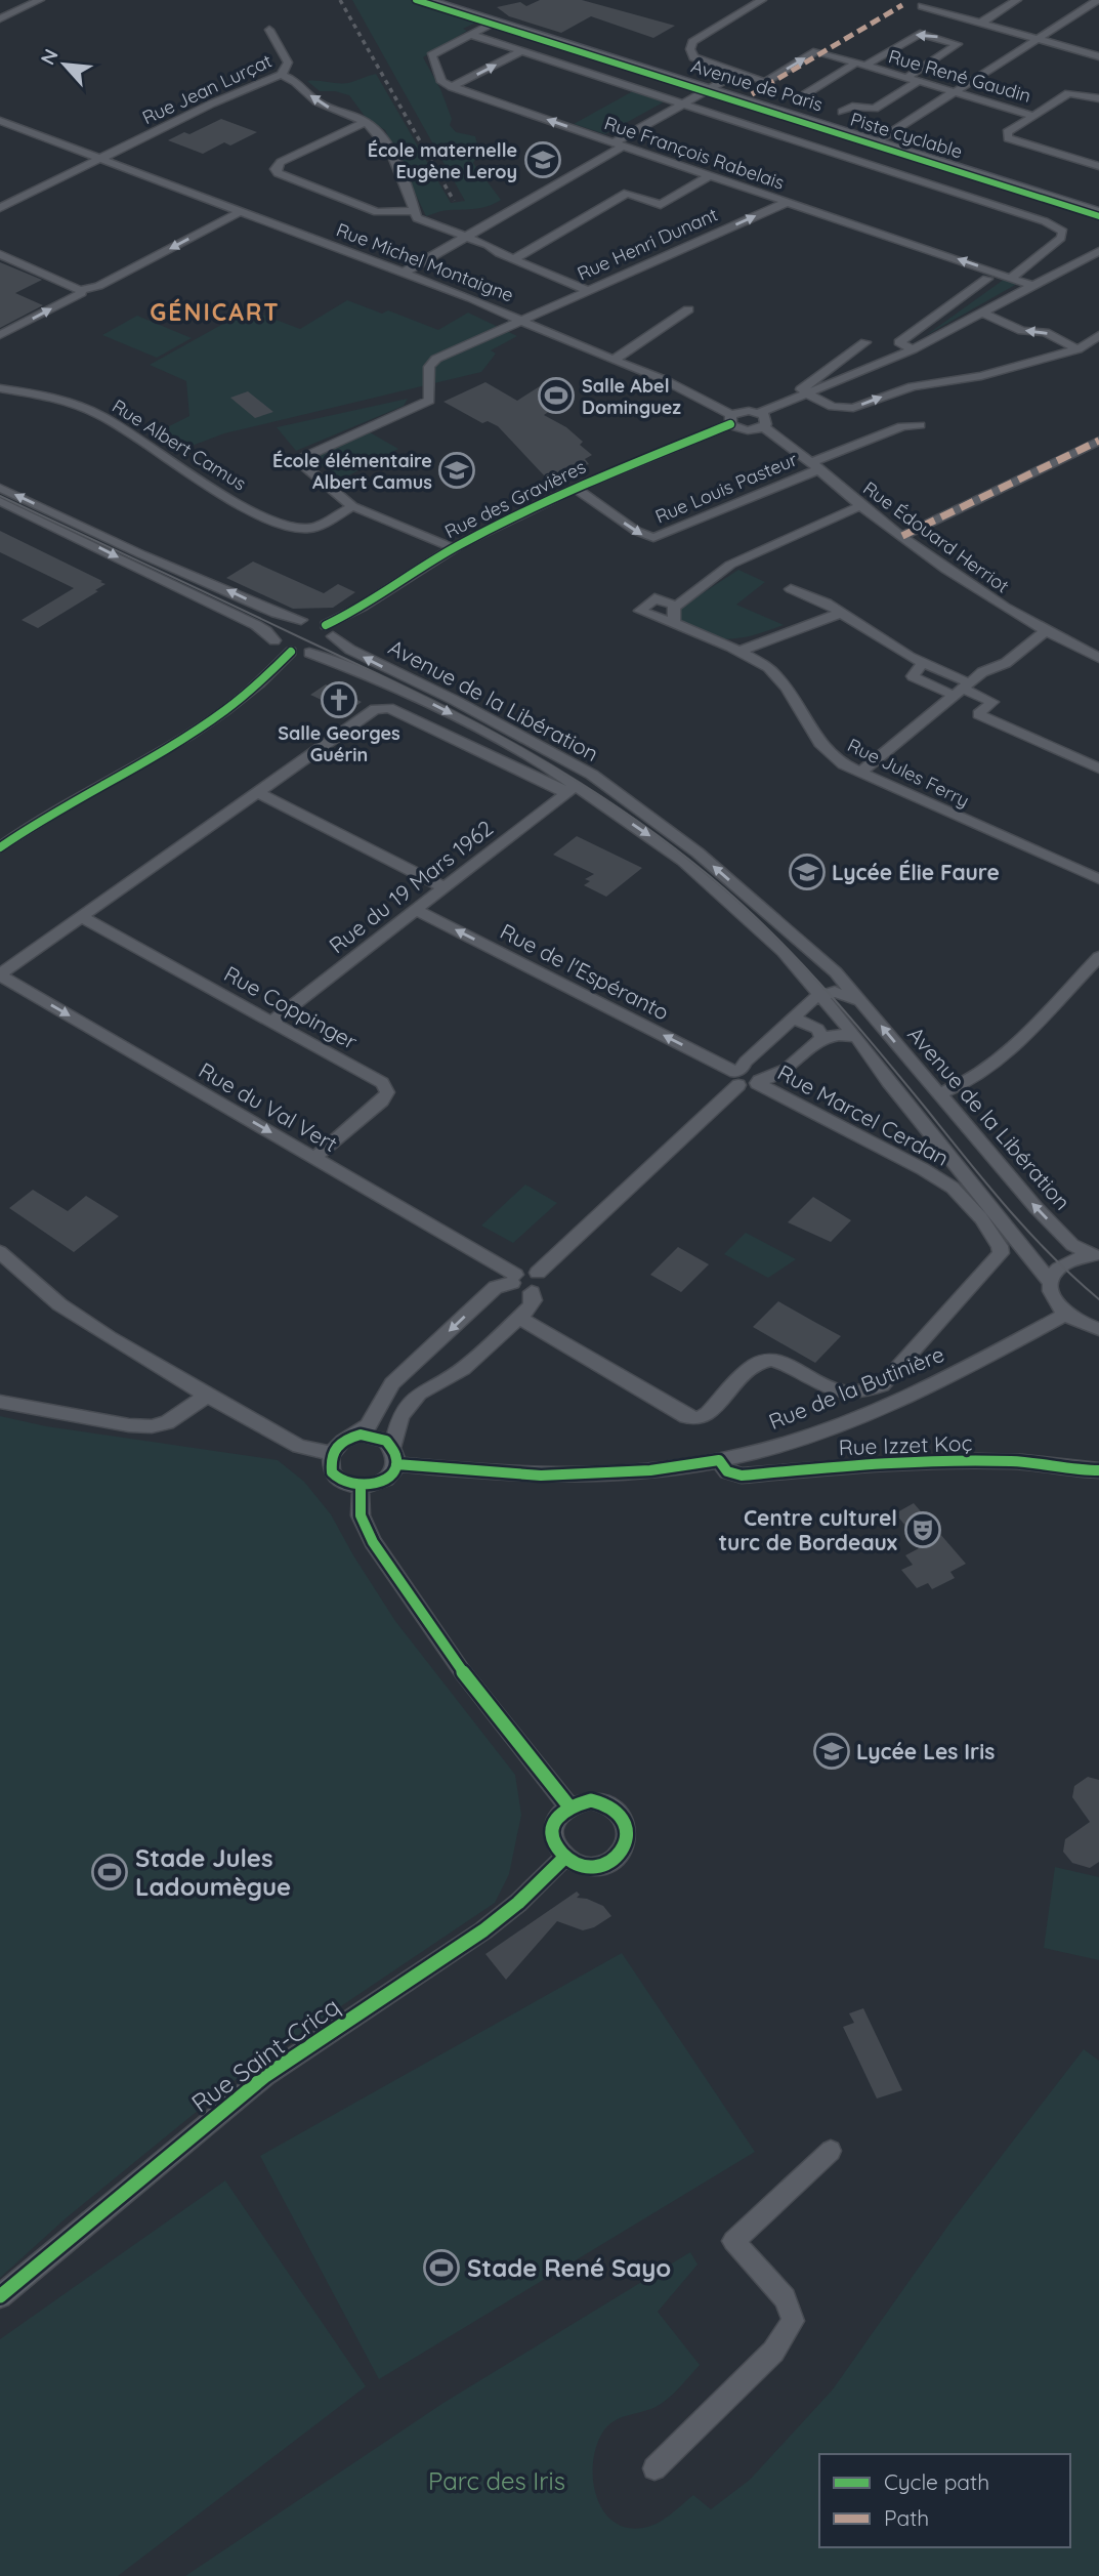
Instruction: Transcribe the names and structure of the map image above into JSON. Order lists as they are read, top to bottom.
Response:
{
  "streets": {
    "main road": ["Avenue de Paris"],
    "street": [
      "Rue René Gaudin",
      "Rue Jean Lurçat",
      "Rue François Rabelais",
      "Rue Henri Dunant",
      "Rue Michel Montaigne",
      "Rue Albert Camus",
      "Rue Louis Pasteur",
      "Rue des Gravières",
      "Rue Édouard Herriot",
      "Avenue de la Libération",
      "Rue Jules Ferry",
      "Rue du 19 Mars 1962",
      "Rue de l'Espéranto",
      "Rue Coppinger",
      "Rue du Val Vert",
      "Rue Marcel Cerdan",
      "Rue de la Butinière",
      "Rue Izzet Koç",
      "Rue Saint-Cricq"
    ],
    "cycle path": ["Piste cyclable"]
  },
  "crossings": [
    ["Rue Jean Lurçat", "Rue Michel Montaigne"],
    ["Rue François Rabelais", "Rue Henri Dunant"],
    ["Rue Henri Dunant", "Rue Michel Montaigne"],
    ["Rue Henri Dunant", "Rue Albert Camus"],
    ["Rue Michel Montaigne", "Rue des Gravières"],
    ["Rue Louis Pasteur", "Rue des Gravières"],
    ["Rue Louis Pasteur", "Rue Édouard Herriot"],
    ["Rue des Gravières", "Avenue de la Libération"],
    ["Avenue de la Libération", "Rue du 19 Mars 1962"],
    ["Avenue de la Libération", "Rue de la Butinière"],
    ["Rue du 19 Mars 1962", "Rue de l'Espéranto"],
    ["Rue du 19 Mars 1962", "Rue Coppinger"],
    ["Rue Coppinger", "Rue du Val Vert"],
    ["Rue de la Butinière", "Rue Izzet Koç"]
  ],
  "one_way": ["Rue de l'Espéranto", "Rue du Val Vert"],
  "districts": ["GÉNICART"],
  "parks": ["Parc des Iris"],
  "places": {
    "school or university": [
      "École maternelle Eugène Leroy",
      "École élémentaire Albert Camus",
      "Lycée Élie Faure",
      "Lycée Les Iris"
    ],
    "sports": ["Salle Abel Dominguez", "Stade Jules Ladoumègue", "Stade René Sayo"],
    "church": ["Salle Georges Guérin"],
    "theatre": ["Centre culturel turc de Bordeaux"]
  },
  "legend": ["Cycle path", "Path"],
  "north": "top left"
}
